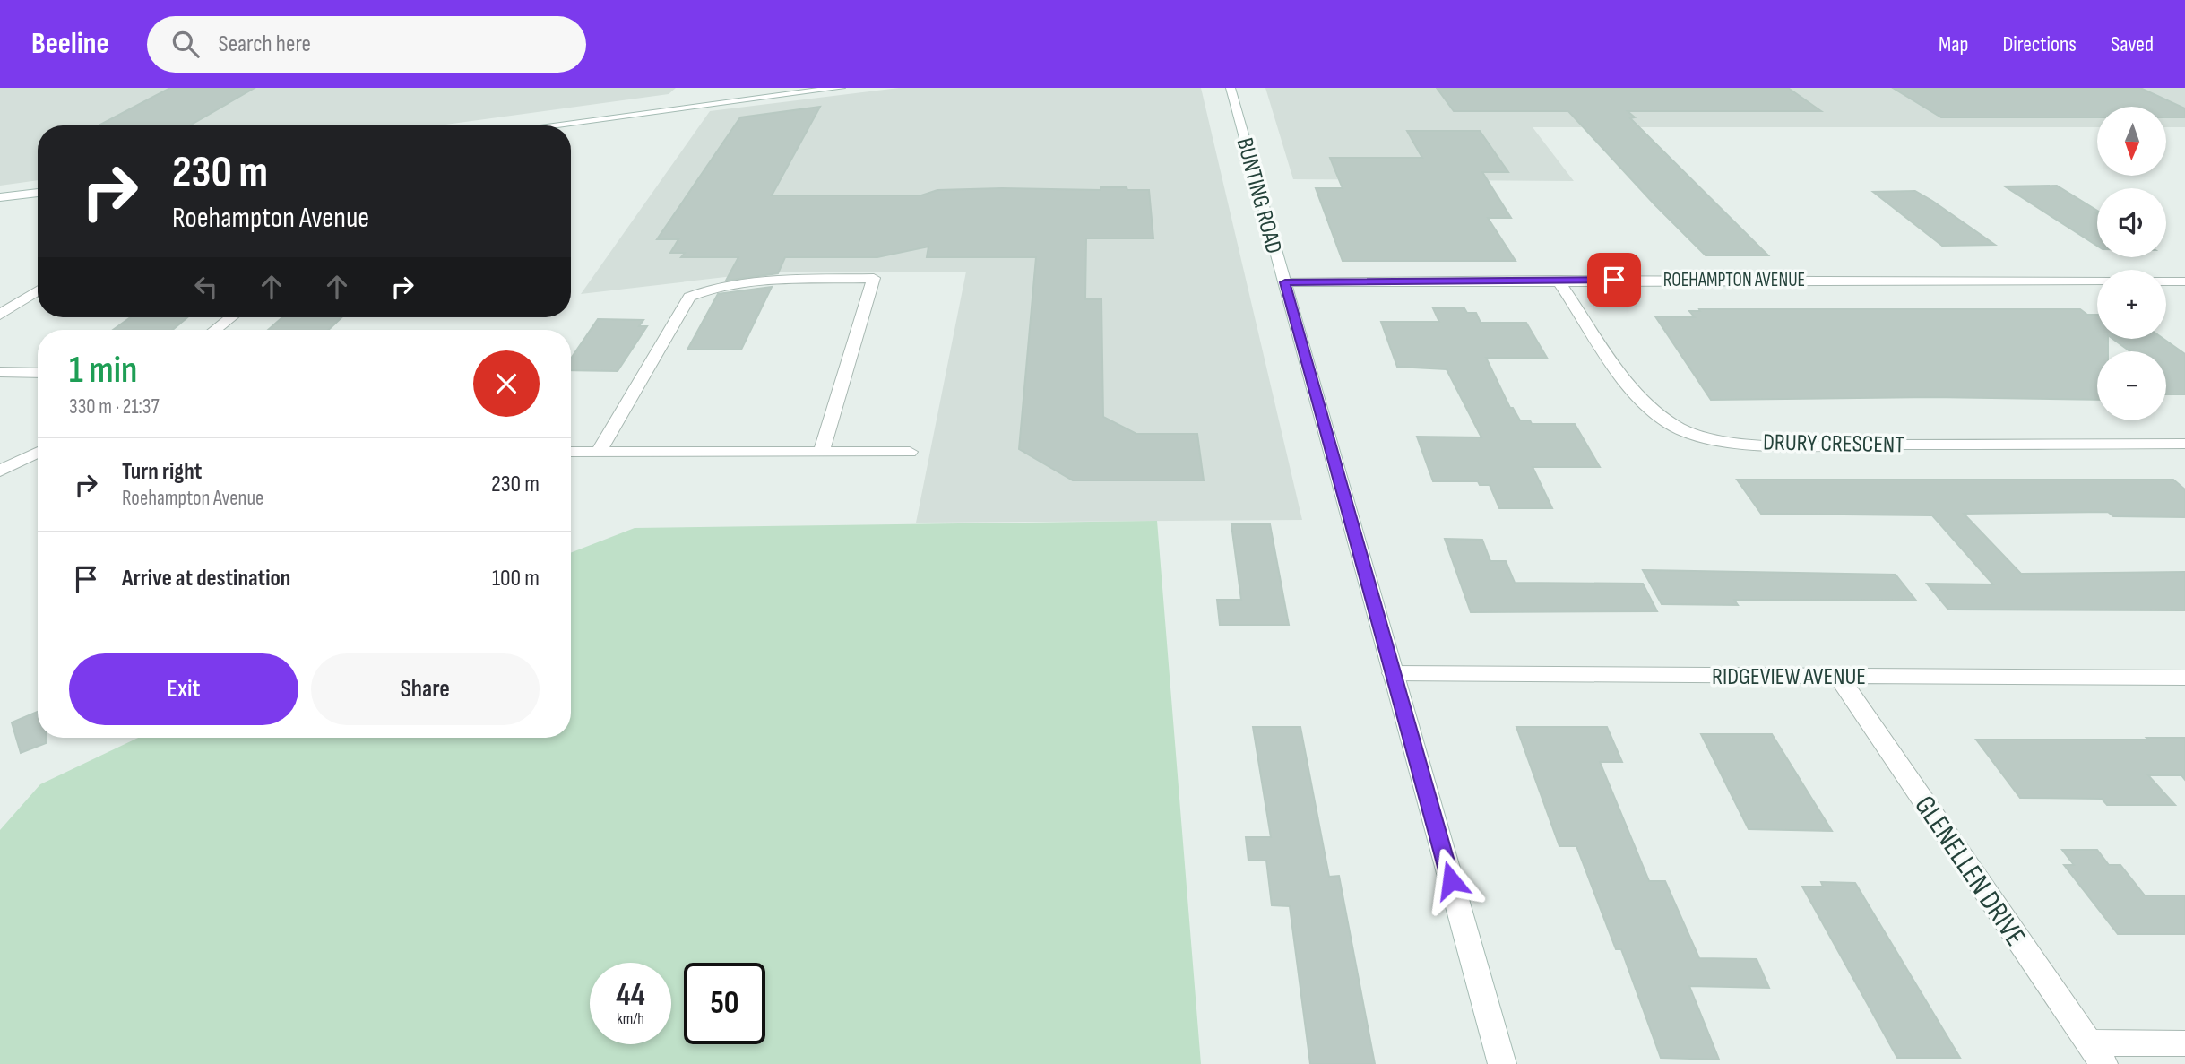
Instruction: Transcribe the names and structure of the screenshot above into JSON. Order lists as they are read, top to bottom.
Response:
{
  "streets": {
    "street": [
      "BUNTING ROAD",
      "ROEHAMPTON AVENUE",
      "DRURY CRESCENT",
      "RIDGEVIEW AVENUE",
      "GLENELLEN DRIVE"
    ]
  },
  "crossings": [
    ["BUNTING ROAD", "ROEHAMPTON AVENUE"],
    ["BUNTING ROAD", "RIDGEVIEW AVENUE"],
    ["ROEHAMPTON AVENUE", "DRURY CRESCENT"],
    ["RIDGEVIEW AVENUE", "GLENELLEN DRIVE"]
  ],
  "north": "bottom",
  "page": {
    "header": "Beeline",
    "search": "Search here",
    "nav": ["Map", "Directions", "Saved"],
    "map_buttons": ["+", "−"],
    "turn": ["230 m", "Roehampton Avenue"],
    "heading": ["1 min", "330 m · 21:37"],
    "list": [
      {
        "name": "Turn right",
        "note": "Roehampton Avenue",
        "value": "230 m"
      },
      {
        "name": "Arrive at destination",
        "value": "100 m"
      }
    ],
    "buttons": ["Exit", "Share"],
    "speed": "44 km/h",
    "limit": "50"
  }
}
